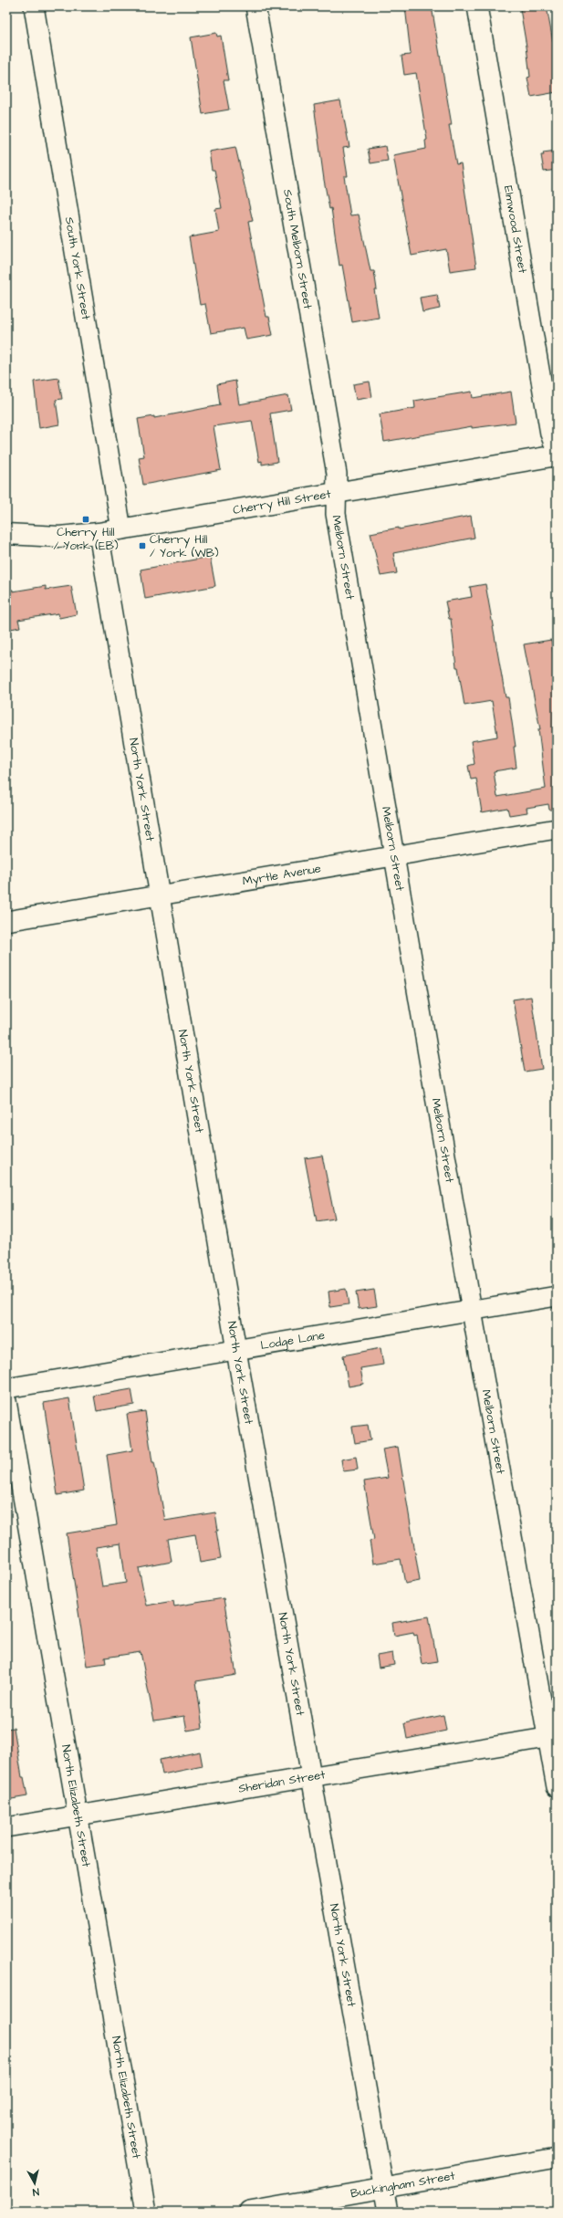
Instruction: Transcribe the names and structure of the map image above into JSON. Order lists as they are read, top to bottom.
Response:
{
  "streets": {
    "street": [
      "Elmwood Street",
      "South Melborn Street",
      "South York Street",
      "Cherry Hill Street",
      "Melborn Street",
      "North York Street",
      "Myrtle Avenue",
      "Lodge Lane",
      "Sheridan Street",
      "North Elizabeth Street",
      "Buckingham Street"
    ]
  },
  "crossings": [
    ["South Melborn Street", "Cherry Hill Street"],
    ["South Melborn Street", "Melborn Street"],
    ["South York Street", "Cherry Hill Street"],
    ["Cherry Hill Street", "Melborn Street"],
    ["Cherry Hill Street", "North York Street"],
    ["Melborn Street", "Myrtle Avenue"],
    ["Melborn Street", "Lodge Lane"],
    ["Melborn Street", "Sheridan Street"],
    ["North York Street", "Myrtle Avenue"],
    ["North York Street", "Lodge Lane"],
    ["North York Street", "Sheridan Street"],
    ["North York Street", "Buckingham Street"],
    ["Sheridan Street", "North Elizabeth Street"]
  ],
  "places": {
    "transit": ["Cherry Hill / York (EB)", "Cherry Hill / York (WB)"]
  },
  "north": "bottom"
}
